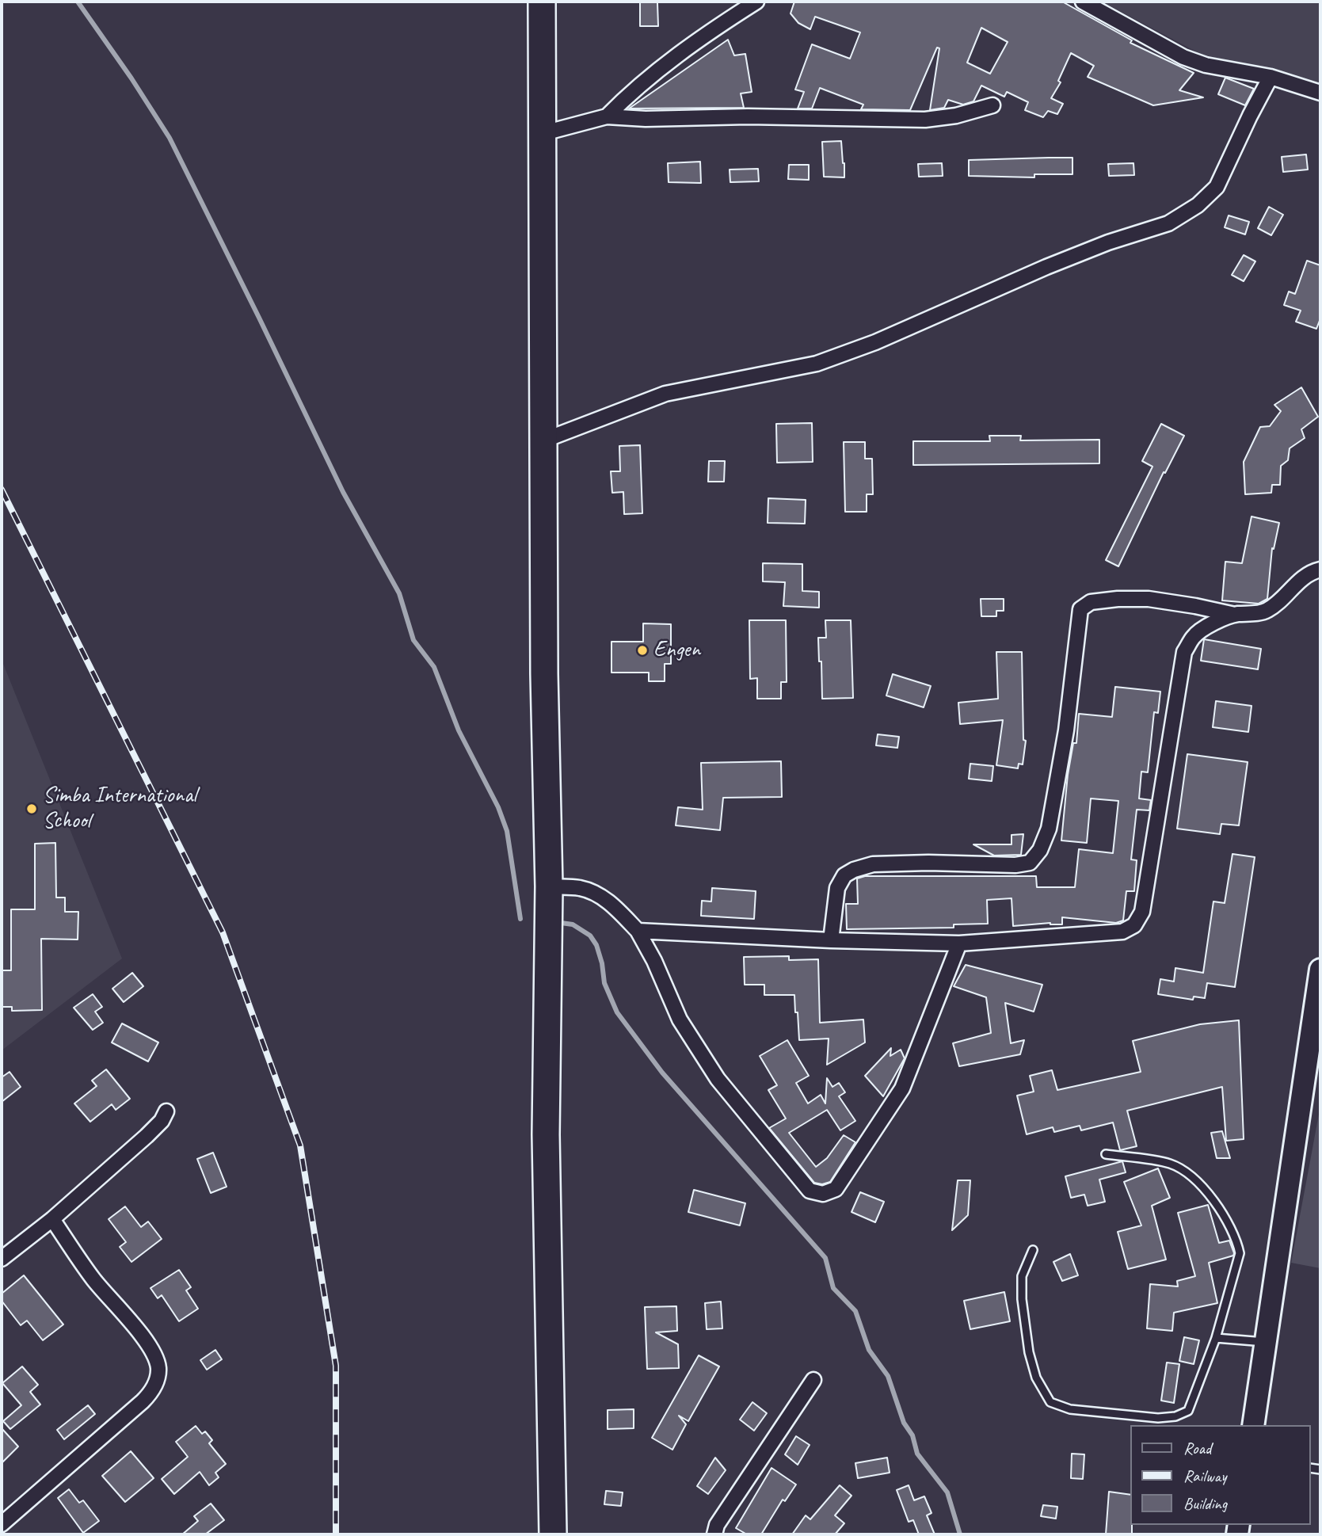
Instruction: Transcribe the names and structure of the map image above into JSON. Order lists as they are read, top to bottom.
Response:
{
  "places": ["Engen", "Simba International School"],
  "legend": ["Road", "Railway", "Building"]
}
